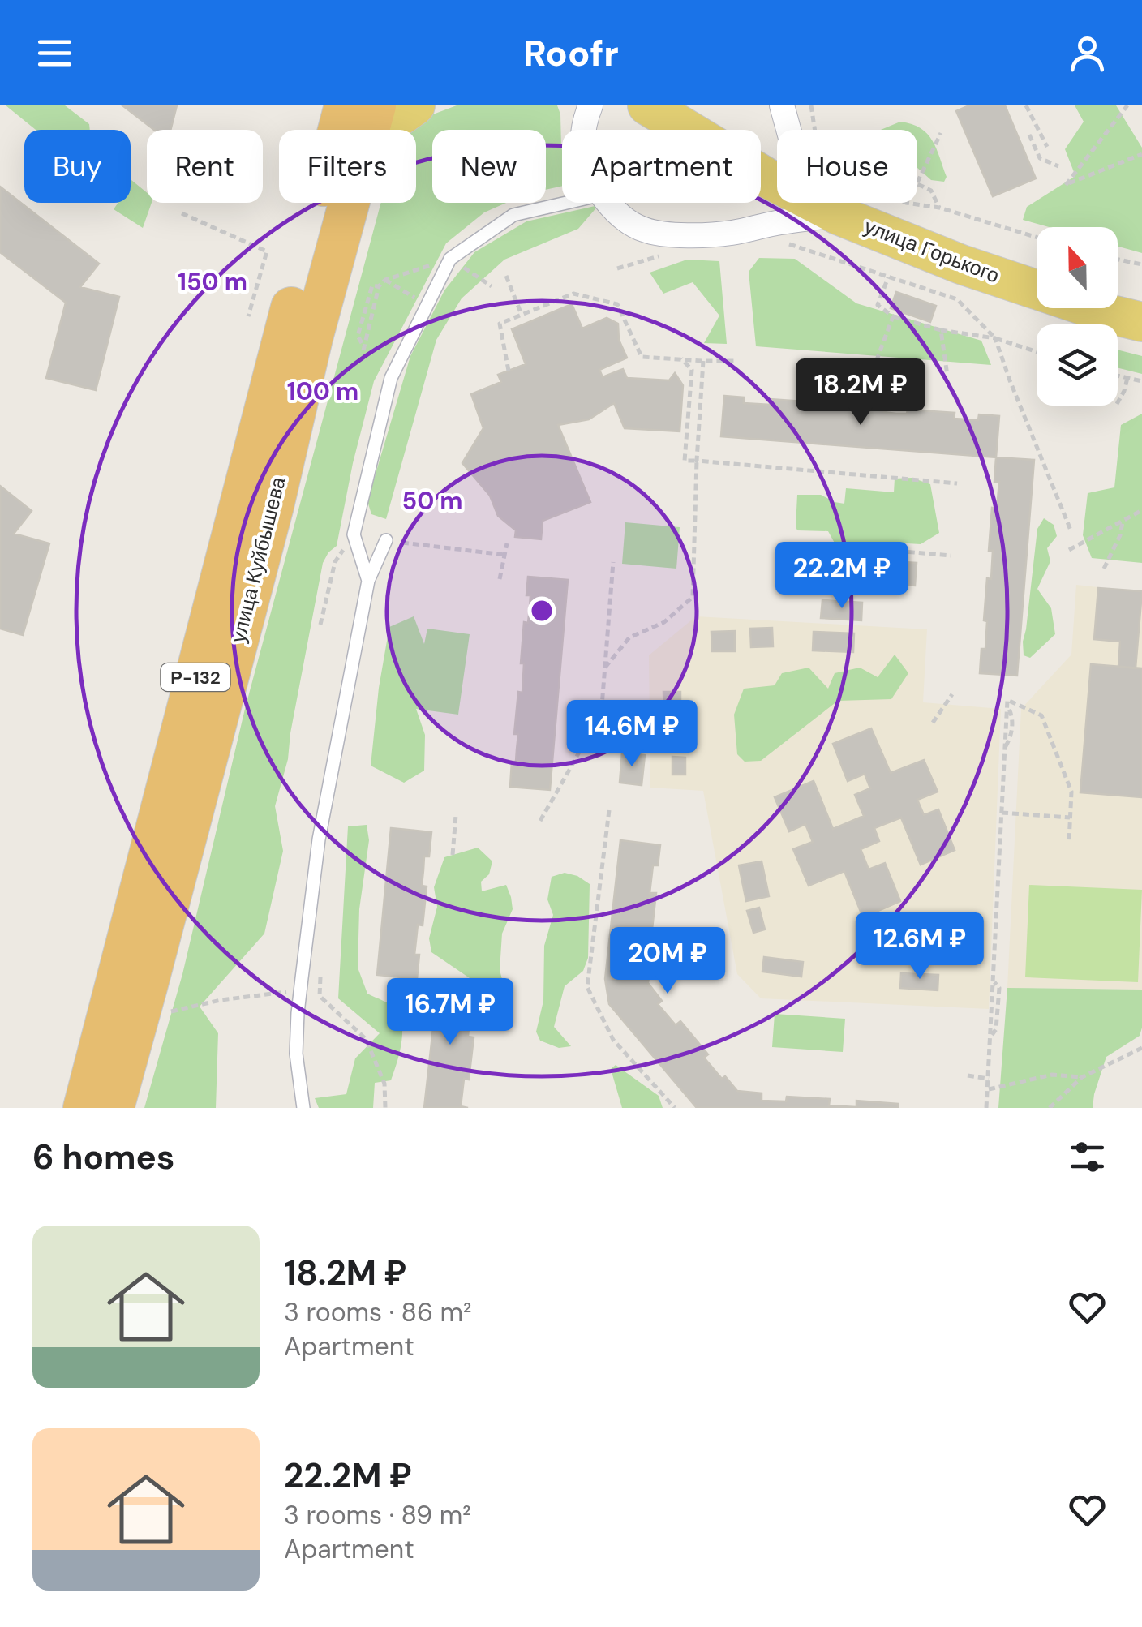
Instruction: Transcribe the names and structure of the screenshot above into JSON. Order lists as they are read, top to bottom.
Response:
{
  "streets": {
    "highway": ["улица Куйбышева", "Р-132"],
    "main road": ["улица Горького"]
  },
  "north": "top",
  "page": {
    "header": "Roofr",
    "chip": [
      "Buy",
      "Rent",
      "Filters",
      "New",
      "Apartment",
      "House"
    ],
    "price": [
      "18.2M ₽",
      "22.2M ₽",
      "14.6M ₽",
      "12.6M ₽",
      "20M ₽",
      "16.7M ₽"
    ],
    "heading": "6 homes",
    "list": [
      {
        "name": "18.2M ₽",
        "note": "3 rooms · 86 m² · Apartment"
      },
      {
        "name": "22.2M ₽",
        "note": "3 rooms · 89 m² · Apartment"
      }
    ]
  },
  "rings": ["150 m", "100 m", "50 m"]
}
